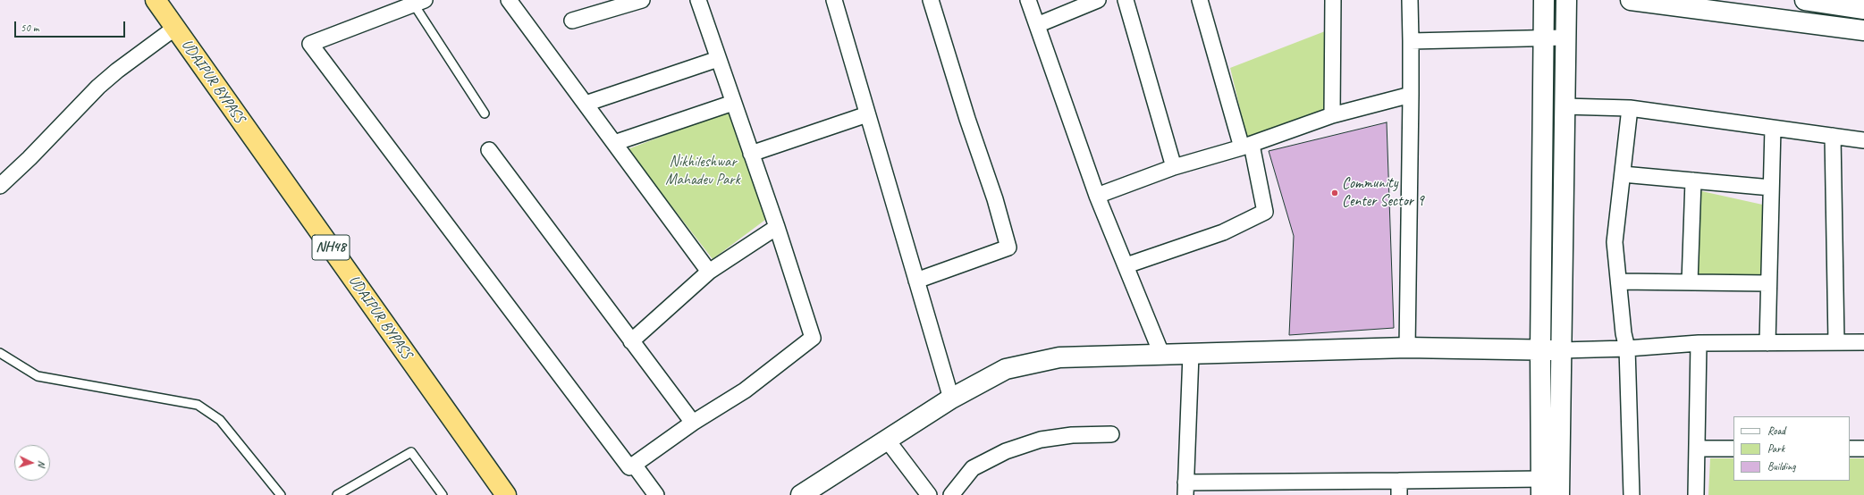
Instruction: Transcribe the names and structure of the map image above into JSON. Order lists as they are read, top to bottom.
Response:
{
  "streets": {
    "highway": ["UDAIPUR BYPASS", "NH48"]
  },
  "parks": ["Nikhileshwar Mahadev Park"],
  "places": ["Community Center Sector 9"],
  "legend": ["Road", "Park", "Building"],
  "scale_bar": "50 m",
  "north": "right"
}
